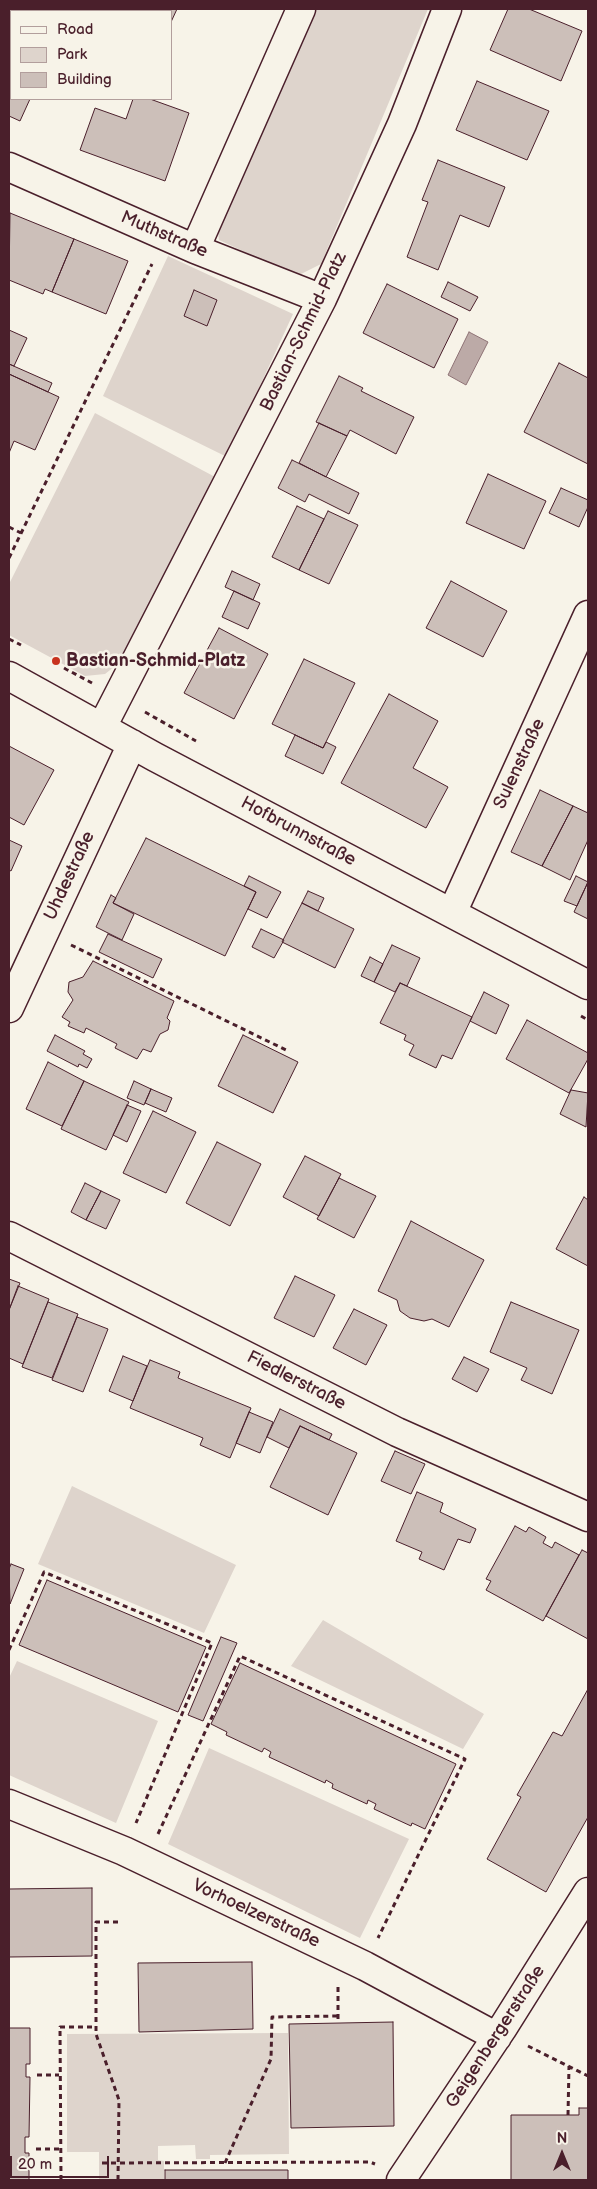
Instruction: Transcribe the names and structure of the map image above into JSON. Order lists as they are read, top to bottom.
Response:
{
  "streets": {
    "street": [
      "Muthstraße",
      "Bastian-Schmid-Platz",
      "Sulenstraße",
      "Hofbrunnstraße",
      "Uhdestraße",
      "Fiedlerstraße",
      "Vorhoelzerstraße",
      "Geigenbergerstraße"
    ]
  },
  "crossings": [
    ["Muthstraße", "Bastian-Schmid-Platz"],
    ["Bastian-Schmid-Platz", "Hofbrunnstraße"],
    ["Sulenstraße", "Hofbrunnstraße"],
    ["Hofbrunnstraße", "Uhdestraße"],
    ["Vorhoelzerstraße", "Geigenbergerstraße"]
  ],
  "places": ["Bastian-Schmid-Platz"],
  "legend": ["Road", "Park", "Building"],
  "scale_bar": "20 m",
  "north": "top"
}
